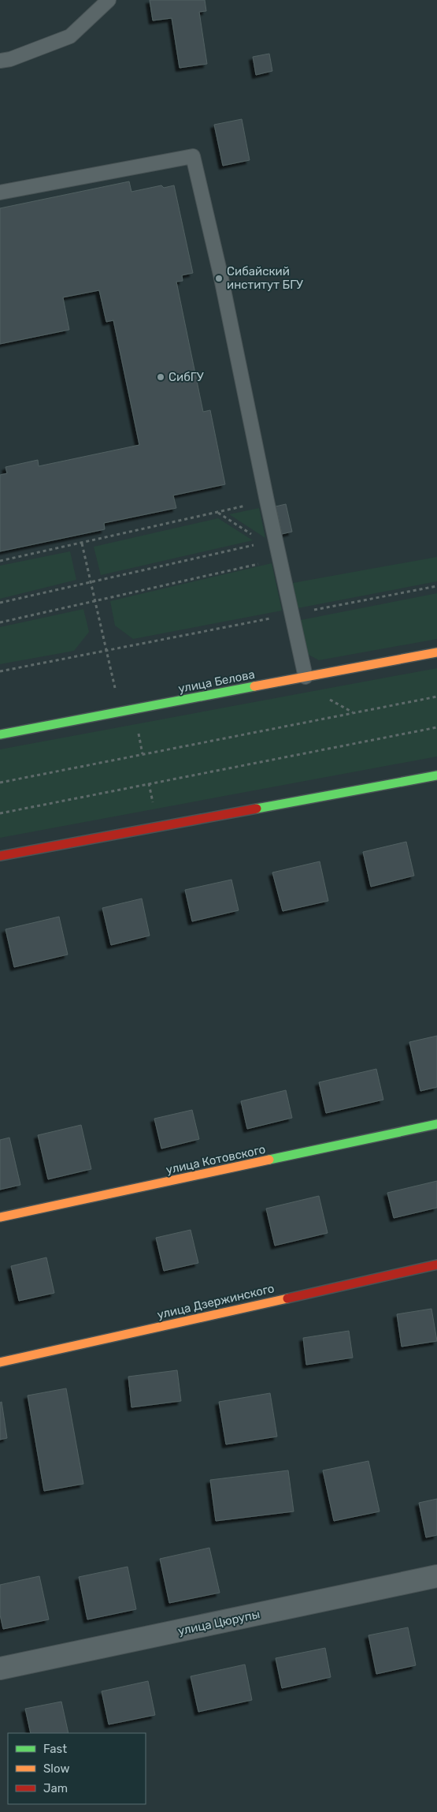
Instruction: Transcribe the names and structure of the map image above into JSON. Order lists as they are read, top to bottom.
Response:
{
  "streets": {
    "main road": ["улица Белова", "улица Котовского", "улица Дзержинского"],
    "street": ["улица Цюрупы"]
  },
  "places": ["Сибайский институт БГУ", "СибГУ"],
  "legend": ["Fast", "Slow", "Jam"]
}
